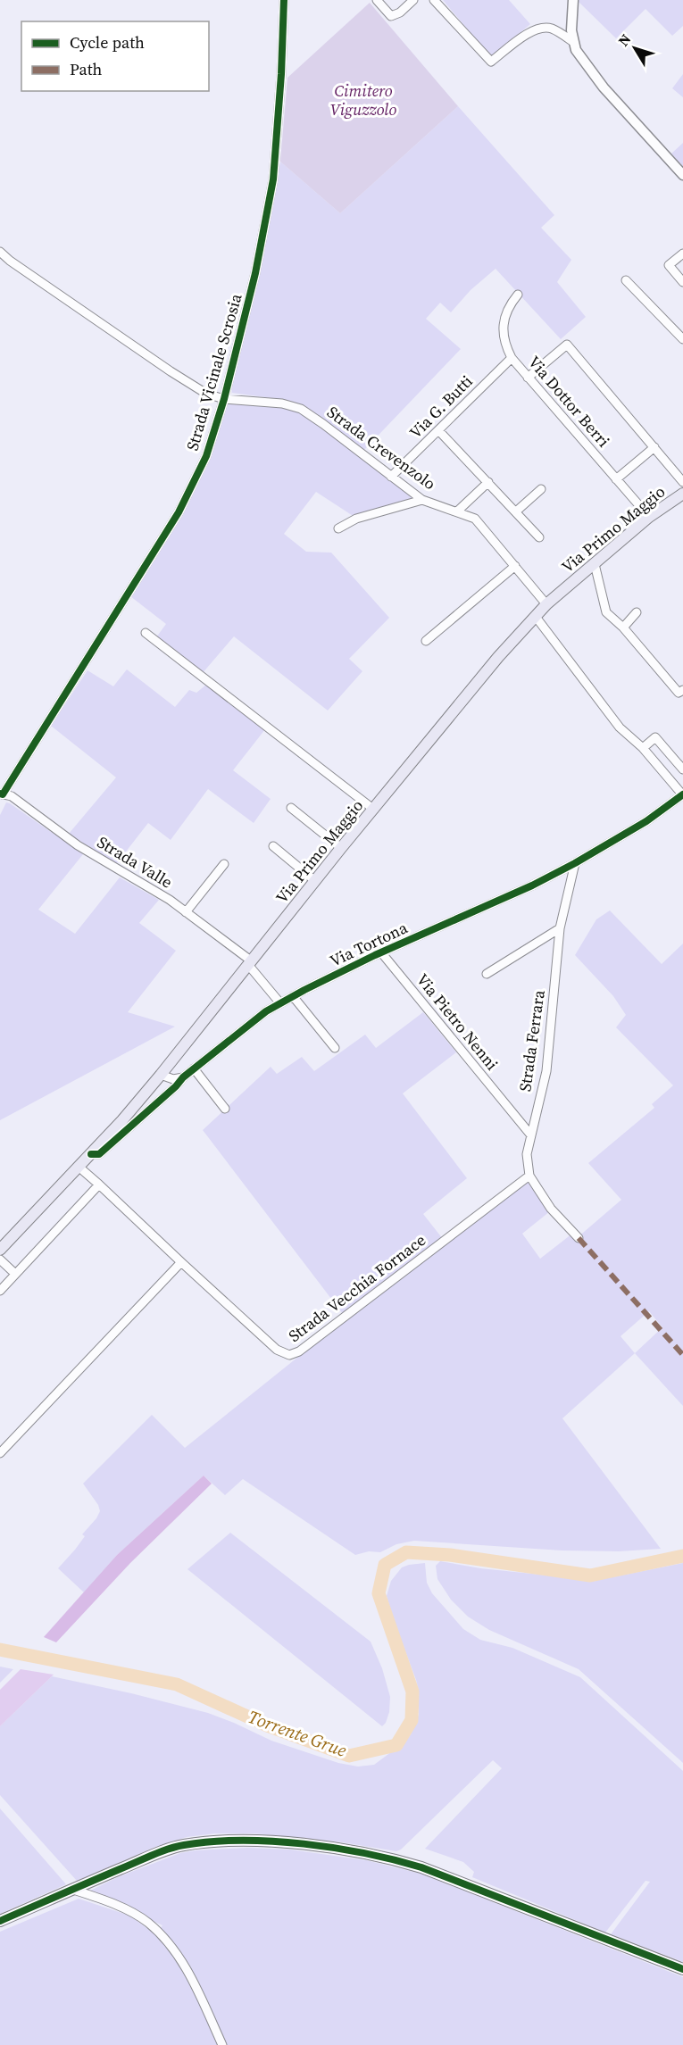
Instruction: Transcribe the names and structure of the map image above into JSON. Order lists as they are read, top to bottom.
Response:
{
  "streets": {
    "main road": ["Via Primo Maggio"],
    "street": [
      "Strada Vicinale Scrosia",
      "Via Dottor Berri",
      "Via G. Butti",
      "Strada Crevenzolo",
      "Strada Valle",
      "Via Tortona",
      "Via Pietro Nenni",
      "Strada Ferrara",
      "Strada Vecchia Fornace"
    ]
  },
  "crossings": [
    ["Strada Vicinale Scrosia", "Strada Crevenzolo"],
    ["Strada Vicinale Scrosia", "Strada Valle"],
    ["Via Dottor Berri", "Via G. Butti"],
    ["Via Dottor Berri", "Via Primo Maggio"],
    ["Via G. Butti", "Strada Crevenzolo"],
    ["Strada Crevenzolo", "Via Primo Maggio"],
    ["Via Primo Maggio", "Strada Valle"],
    ["Via Primo Maggio", "Via Tortona"],
    ["Via Primo Maggio", "Strada Vecchia Fornace"],
    ["Strada Valle", "Via Tortona"],
    ["Via Tortona", "Via Pietro Nenni"],
    ["Via Tortona", "Strada Ferrara"],
    ["Via Pietro Nenni", "Strada Ferrara"],
    ["Strada Ferrara", "Strada Vecchia Fornace"]
  ],
  "water": ["Torrente Grue"],
  "parks": ["Cimitero Viguzzolo"],
  "legend": ["Cycle path", "Path"],
  "north": "top left"
}
